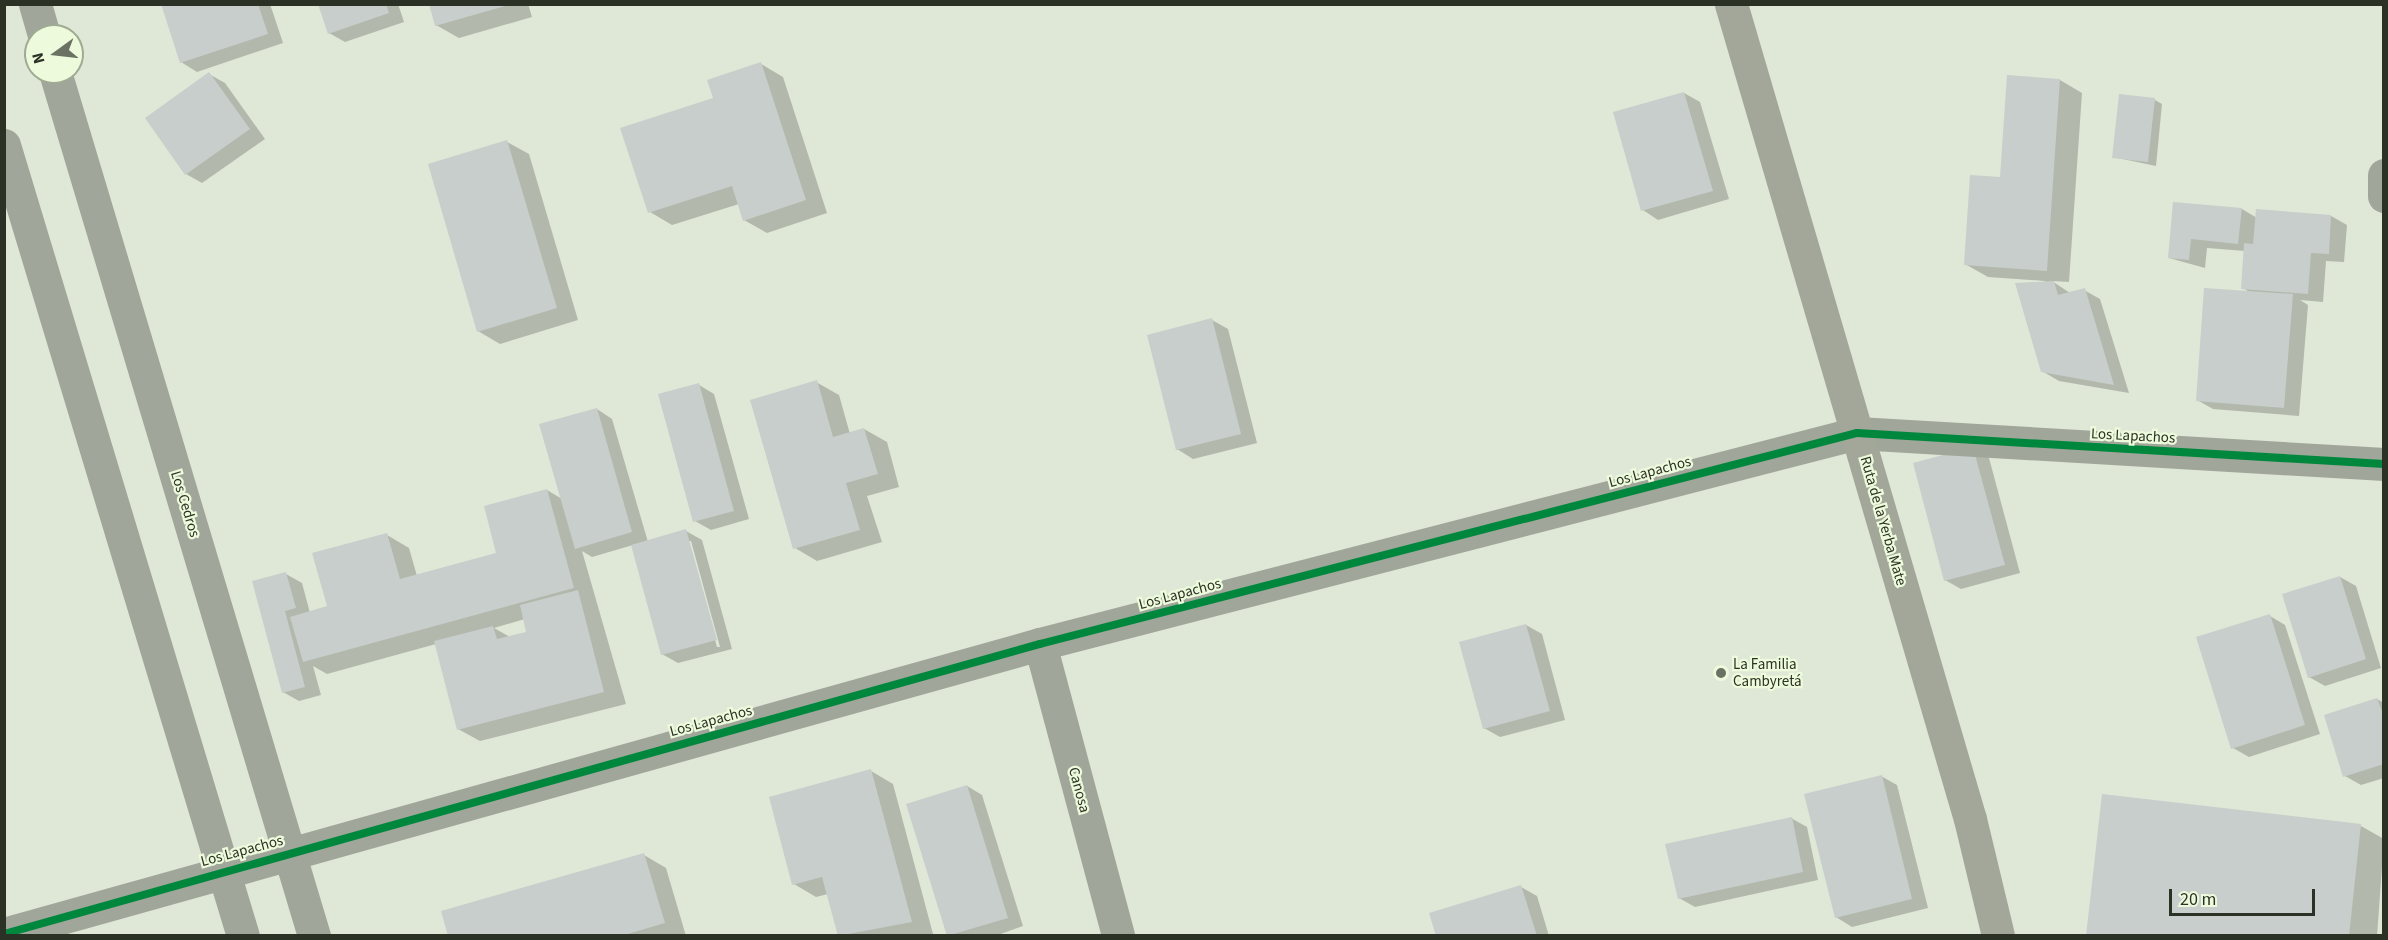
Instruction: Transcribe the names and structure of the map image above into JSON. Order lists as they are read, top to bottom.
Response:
{
  "streets": {
    "main road": ["Ruta de la Yerba Mate"],
    "street": ["Los Lapachos", "Los Cedros", "Canosa"]
  },
  "crossings": [
    ["Los Lapachos", "Los Cedros"],
    ["Los Lapachos", "Ruta de la Yerba Mate"],
    ["Los Lapachos", "Canosa"]
  ],
  "places": ["La Familia Cambyretá"],
  "scale_bar": "20 m",
  "north": "left"
}
